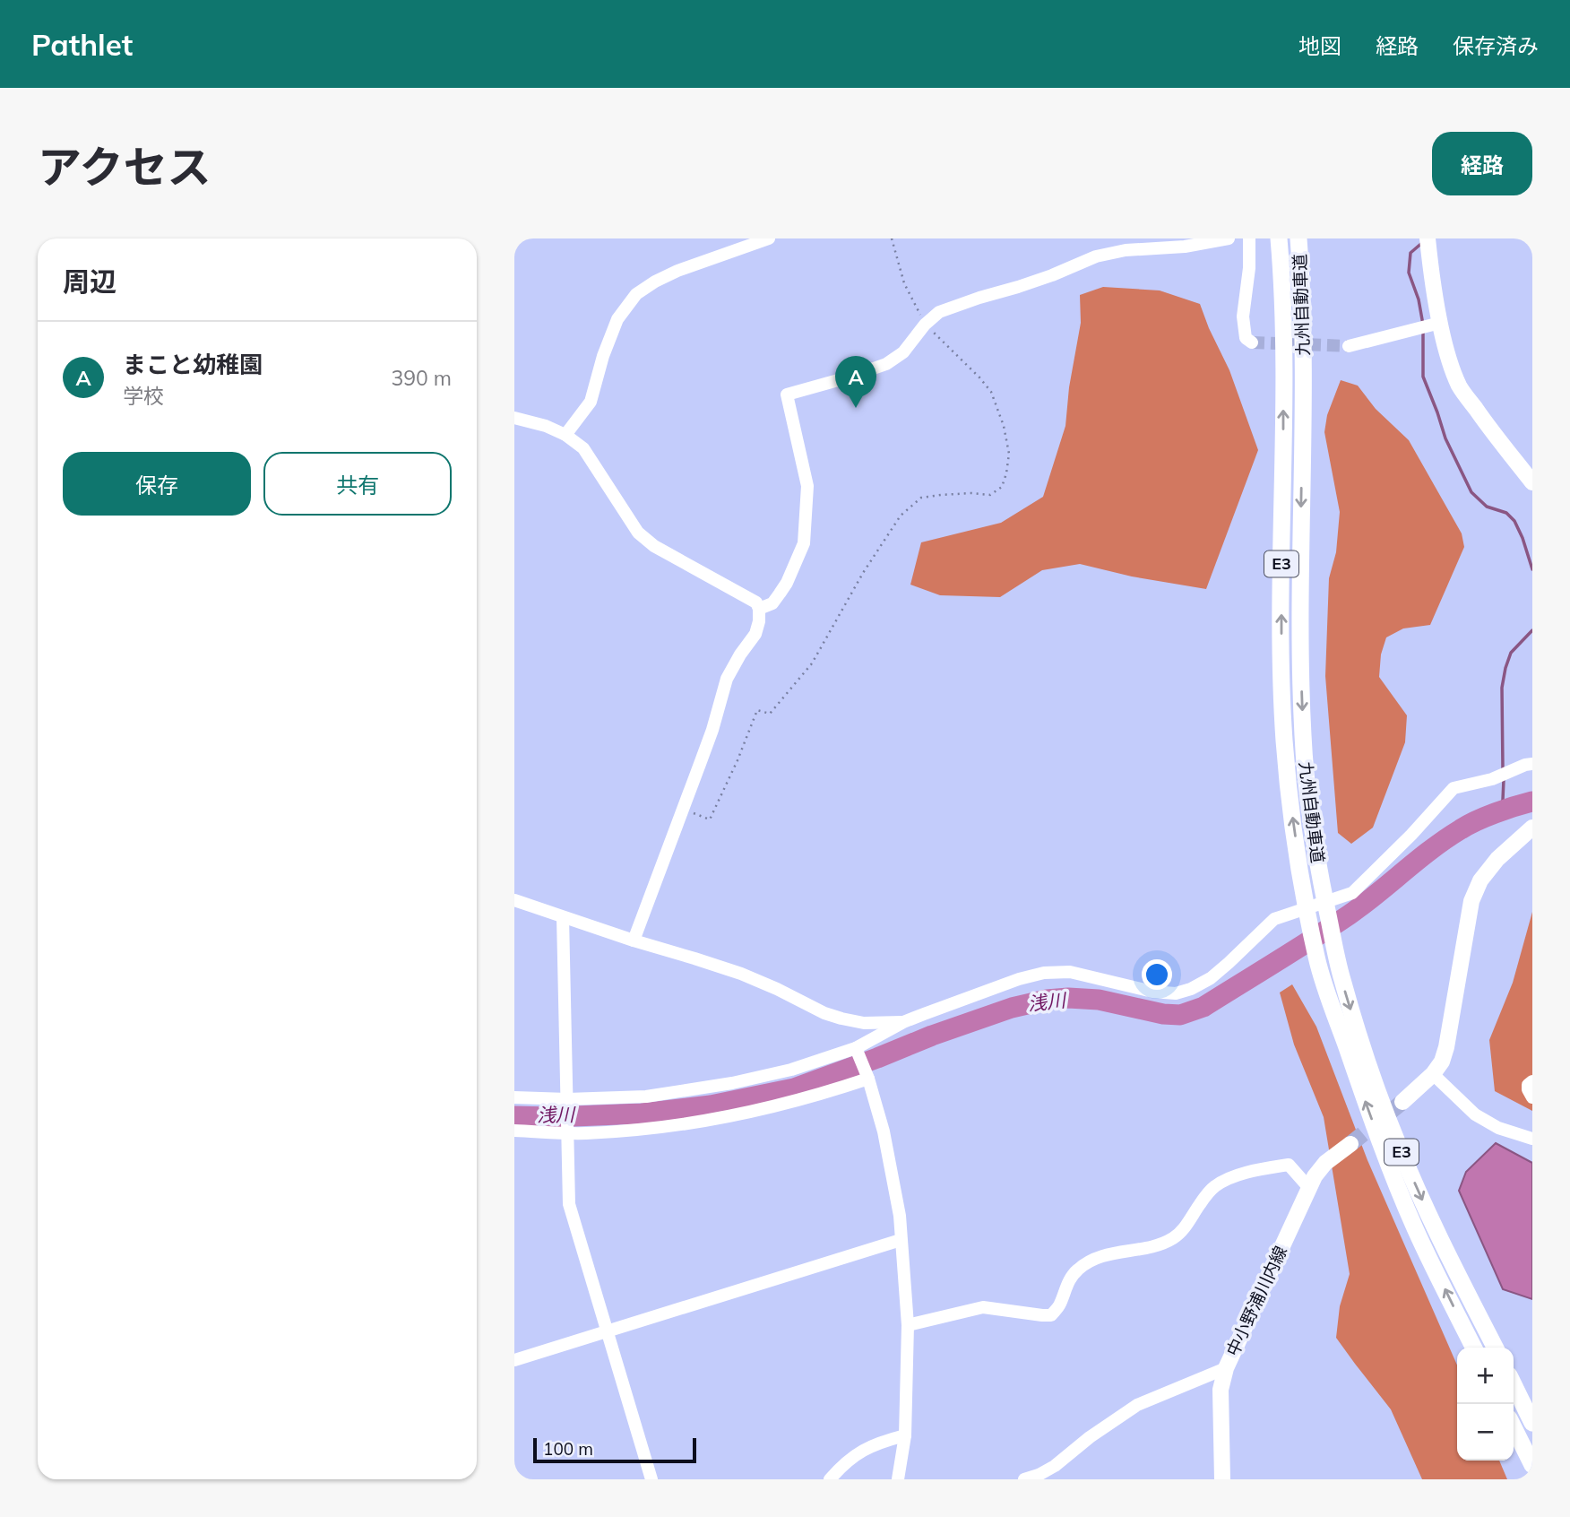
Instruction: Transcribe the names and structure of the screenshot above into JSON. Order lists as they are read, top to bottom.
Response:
{
  "streets": {
    "highway": ["九州自動車道", "E3"],
    "main road": ["中小野浦川内線"]
  },
  "water": ["浅川"],
  "scale_bar": "100 m",
  "page": {
    "header": "Pathlet",
    "nav": ["地図", "経路", "保存済み"],
    "title": "アクセス",
    "buttons": [
      "経路",
      ["保存", "共有"]
    ],
    "heading": "周辺",
    "list": [
      {
        "mark": "A",
        "name": "まこと幼稚園",
        "note": "学校",
        "value": "390 m"
      }
    ],
    "pins": "A",
    "map_buttons": ["+", "−"],
    "scale": "100 m"
  }
}
